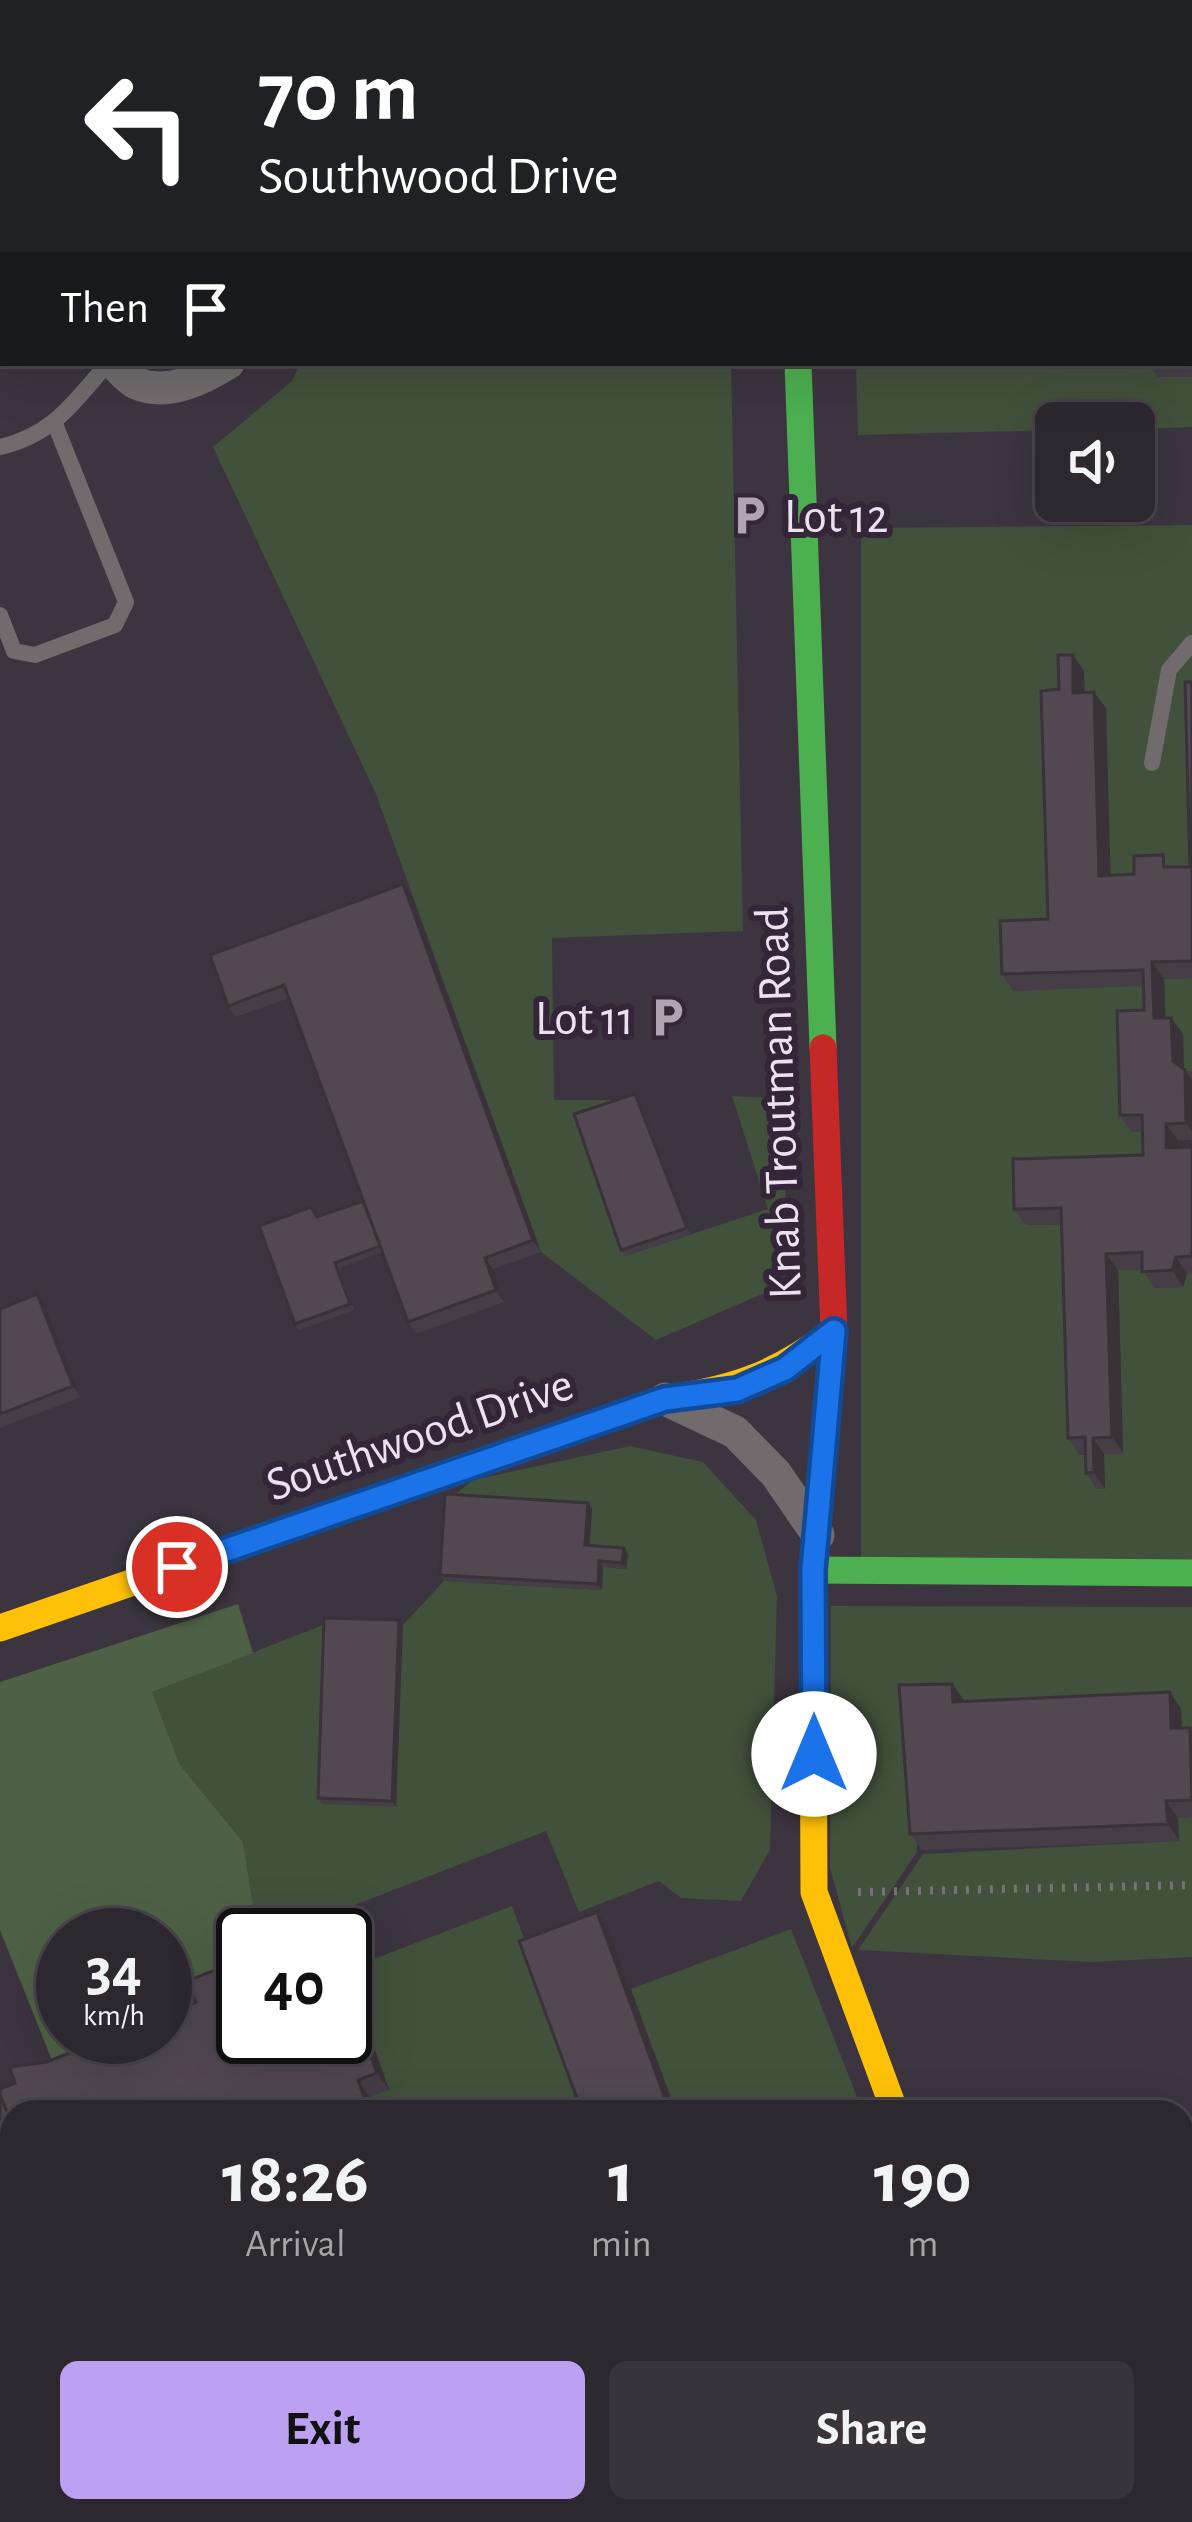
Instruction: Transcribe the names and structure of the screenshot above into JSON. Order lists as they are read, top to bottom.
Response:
{
  "streets": {
    "street": ["Knab Troutman Road", "Southwood Drive"]
  },
  "crossings": [
    ["Knab Troutman Road", "Southwood Drive"]
  ],
  "places": {
    "parking": ["Lot 12", "Lot 11"]
  },
  "page": {
    "turn": ["70 m", "Southwood Drive"],
    "then": "Then",
    "speed": "34 km/h",
    "limit": "40",
    "eta": [
      "18:26",
      "Arrival",
      "1",
      "min",
      "190",
      "m"
    ],
    "buttons": ["Exit", "Share"]
  }
}
